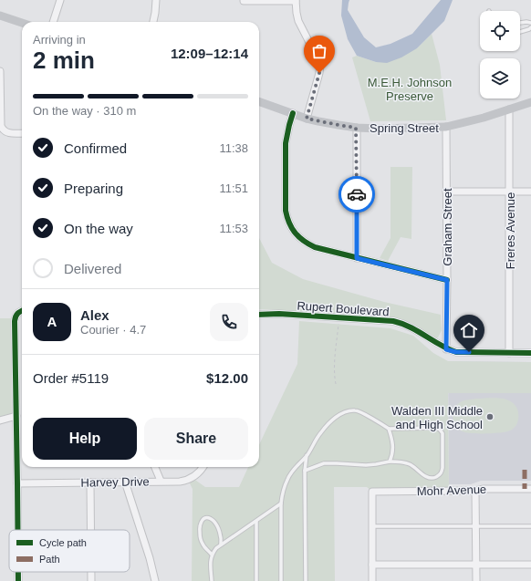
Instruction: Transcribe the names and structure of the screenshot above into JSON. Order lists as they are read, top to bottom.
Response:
{
  "streets": {
    "main road": ["Spring Street"],
    "street": [
      "Graham Street",
      "Freres Avenue",
      "Rupert Boulevard",
      "Harvey Drive",
      "Mohr Avenue"
    ]
  },
  "crossings": [
    ["Spring Street", "Graham Street"],
    ["Spring Street", "Freres Avenue"],
    ["Graham Street", "Rupert Boulevard"],
    ["Freres Avenue", "Rupert Boulevard"]
  ],
  "parks": ["M.E.H. Johnson Preserve"],
  "places": ["Walden III Middle and High School"],
  "legend": ["Cycle path", "Path"],
  "page": {
    "heading": ["2 min", "Arriving in", "12:09–12:14"],
    "panel": [
      "Alex",
      "Courier · 4.7",
      "Order #5119",
      "$12.00"
    ],
    "bar": "On the way · 310 m",
    "list": [
      ["Confirmed", "11:38"],
      ["Preparing", "11:51"],
      ["On the way", "11:53"],
      "Delivered"
    ],
    "round": "A",
    "buttons": ["Help", "Share"]
  }
}
